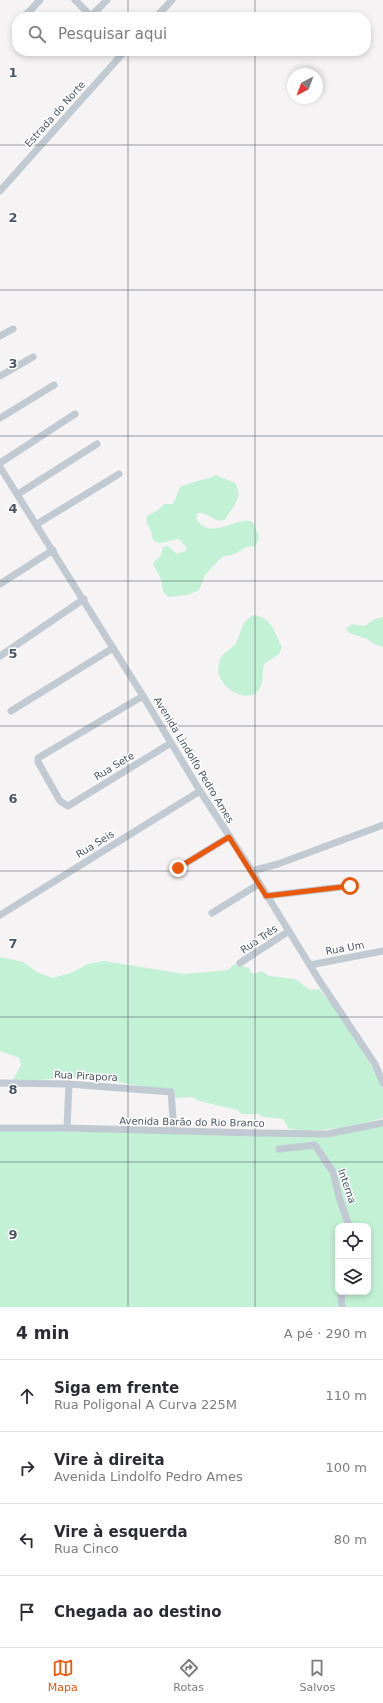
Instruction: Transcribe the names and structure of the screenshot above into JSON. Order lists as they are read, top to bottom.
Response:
{
  "streets": {
    "street": [
      "Estrada do Norte",
      "Avenida Lindolfo Pedro Ames",
      "Rua Sete",
      "Rua Seis",
      "Rua Três",
      "Rua Um",
      "Rua Pirapora",
      "Avenida Barão do Rio Branco",
      "Interna"
    ]
  },
  "crossings": [
    ["Avenida Lindolfo Pedro Ames", "Rua Sete"],
    ["Avenida Lindolfo Pedro Ames", "Rua Seis"],
    ["Avenida Lindolfo Pedro Ames", "Rua Três"],
    ["Avenida Lindolfo Pedro Ames", "Rua Um"],
    ["Rua Pirapora", "Avenida Barão do Rio Branco"]
  ],
  "north": "bottom left",
  "page": {
    "search": "Pesquisar aqui",
    "heading": ["4 min", "A pé · 290 m"],
    "list": [
      ["Siga em frente", "Rua Poligonal A Curva 225M", "110 m"],
      ["Vire à direita", "Avenida Lindolfo Pedro Ames", "100 m"],
      ["Vire à esquerda", "Rua Cinco", "80 m"],
      "Chegada ao destino"
    ],
    "nav": ["Mapa", "Rotas", "Salvos"]
  },
  "grid": {
    "rows": [
      "1",
      "2",
      "3",
      "4",
      "5",
      "6",
      "7",
      "8",
      "9"
    ]
  }
}
